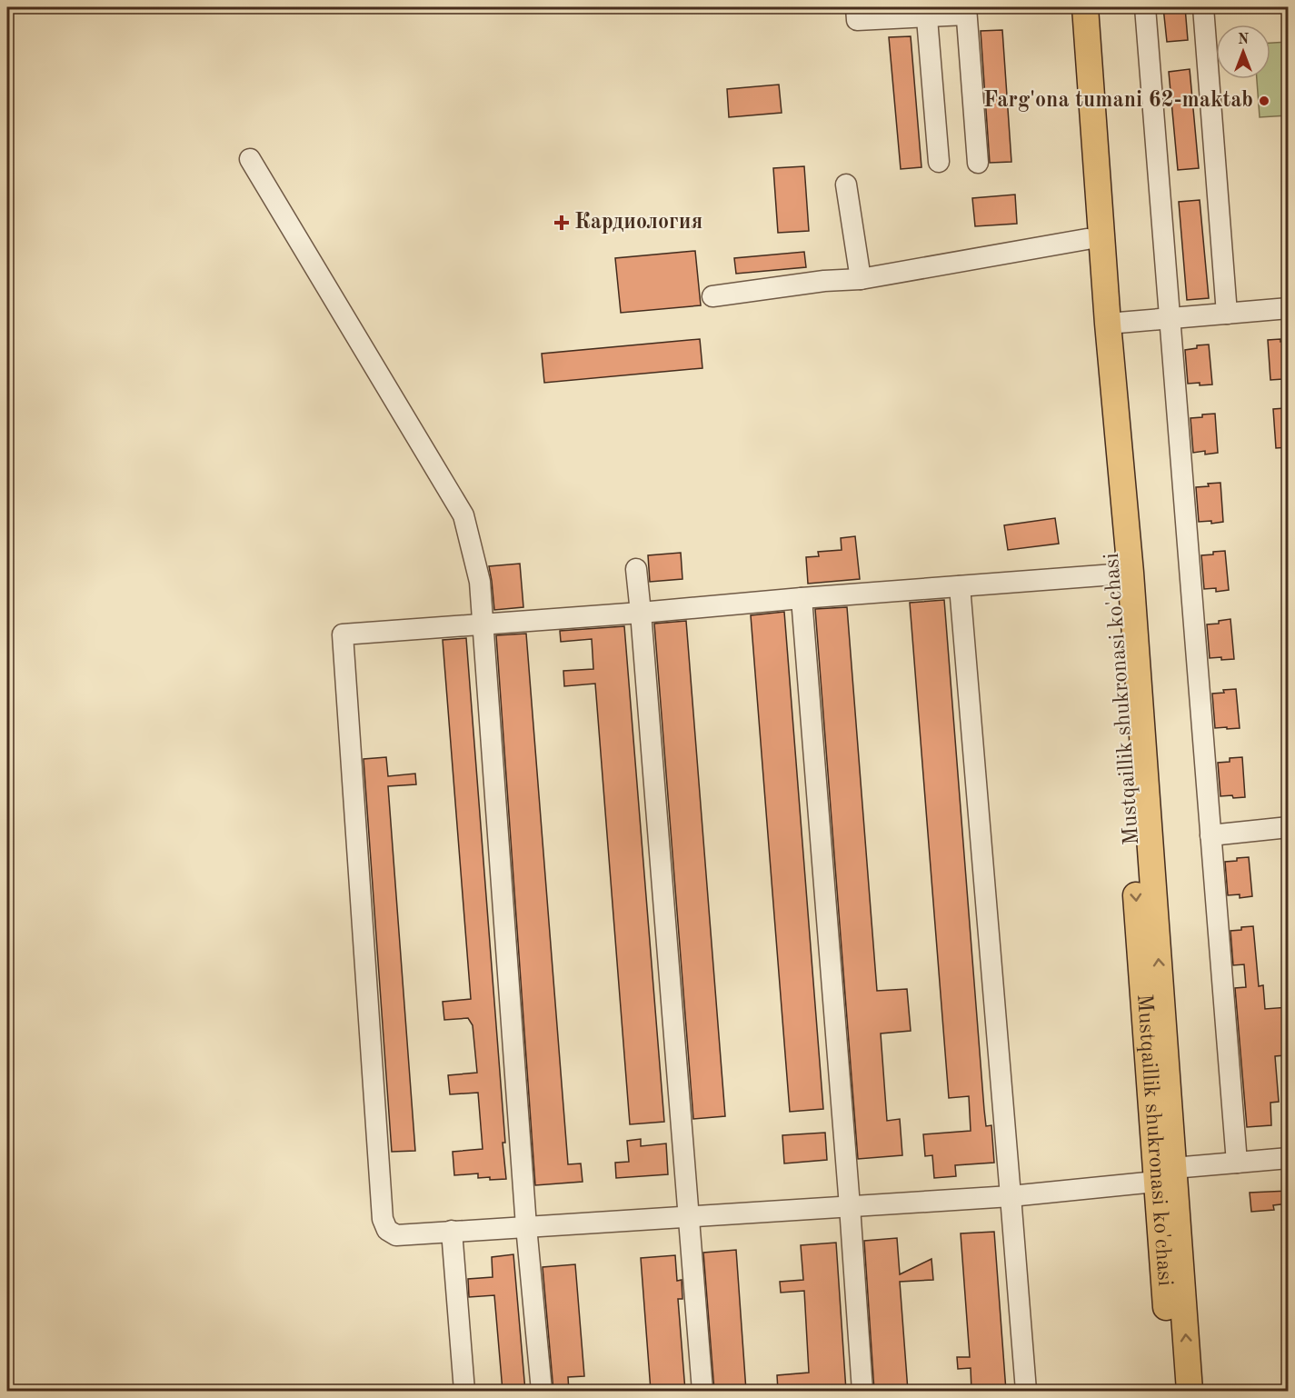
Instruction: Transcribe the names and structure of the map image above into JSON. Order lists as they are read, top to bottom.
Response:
{
  "streets": {
    "main road": ["Mustqaillik shukronasi ko'chasi"]
  },
  "places": {
    "other": ["Farg'ona tumani 62-maktab"],
    "health": ["Кардиология"]
  },
  "north": "top"
}
